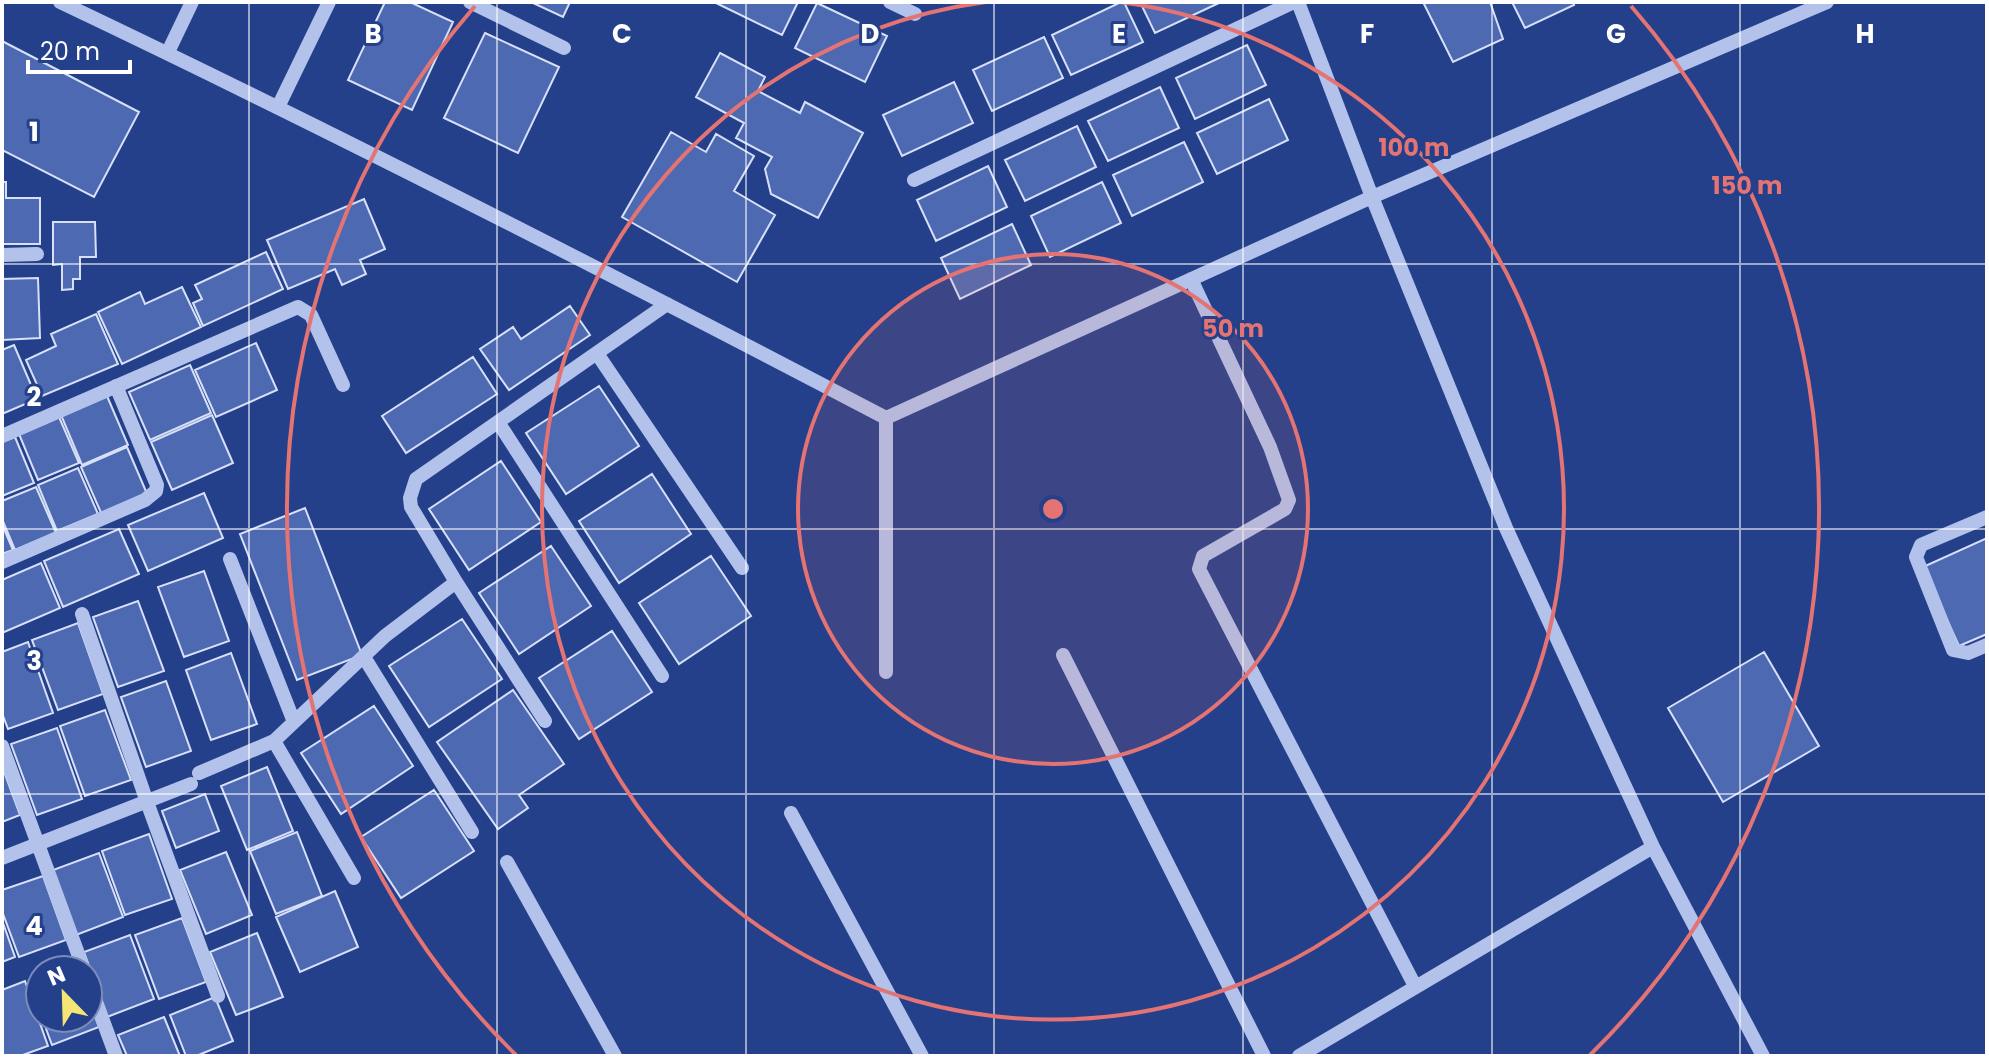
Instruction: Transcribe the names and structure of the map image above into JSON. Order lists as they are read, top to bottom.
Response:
{
  "scale_bar": "20 m",
  "north": "top left",
  "grid": {
    "columns": [
      "B",
      "C",
      "D",
      "E",
      "F",
      "G",
      "H"
    ],
    "rows": [
      "1",
      "2",
      "3",
      "4"
    ]
  },
  "rings": ["100 m", "150 m", "50 m"]
}
